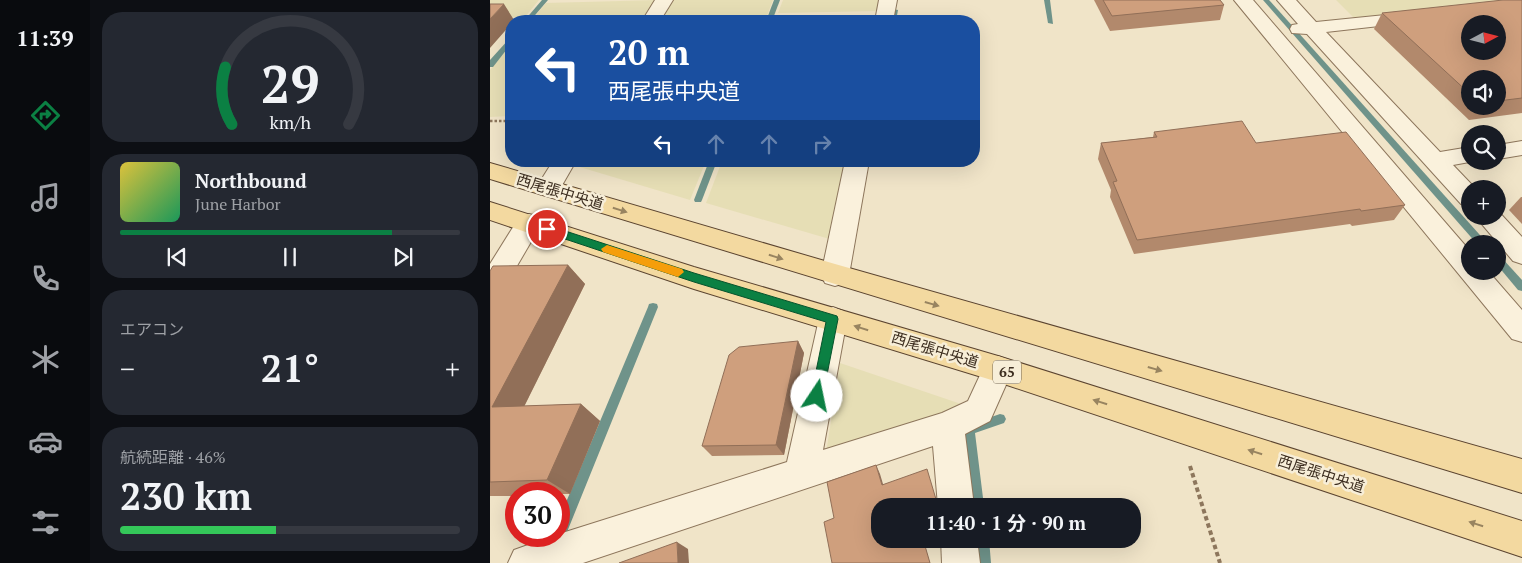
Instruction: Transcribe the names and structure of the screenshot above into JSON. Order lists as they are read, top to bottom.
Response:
{
  "streets": {
    "main road": ["西尾張中央道", "65"]
  },
  "north": "right",
  "page": {
    "tabs": "11:39",
    "map_buttons": ["+", "−"],
    "turn": ["20 m", "西尾張中央道"],
    "song": ["Northbound", "June Harbor"],
    "tile": [
      "エアコン",
      ["航続距離 · 46%", "230 km"]
    ],
    "heat": ["−", "21°", "+"],
    "limit": "30",
    "trip": "11:40 · 1 分 · 90 m",
    "gauge": ["29", "km/h"]
  }
}
